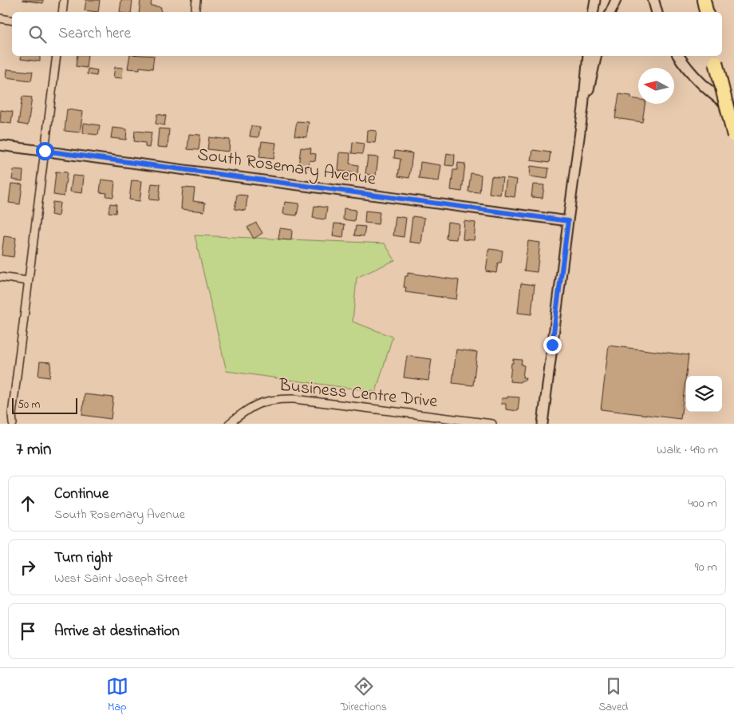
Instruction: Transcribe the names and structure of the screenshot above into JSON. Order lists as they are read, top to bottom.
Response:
{
  "streets": {
    "street": ["South Rosemary Avenue", "Business Centre Drive"]
  },
  "scale_bar": "50 m",
  "north": "left",
  "page": {
    "search": "Search here",
    "scale": "50 m",
    "heading": ["7 min", "Walk · 490 m"],
    "list": [
      ["Continue", "South Rosemary Avenue", "400 m"],
      ["Turn right", "West Saint Joseph Street", "90 m"],
      "Arrive at destination"
    ],
    "nav": ["Map", "Directions", "Saved"]
  }
}
